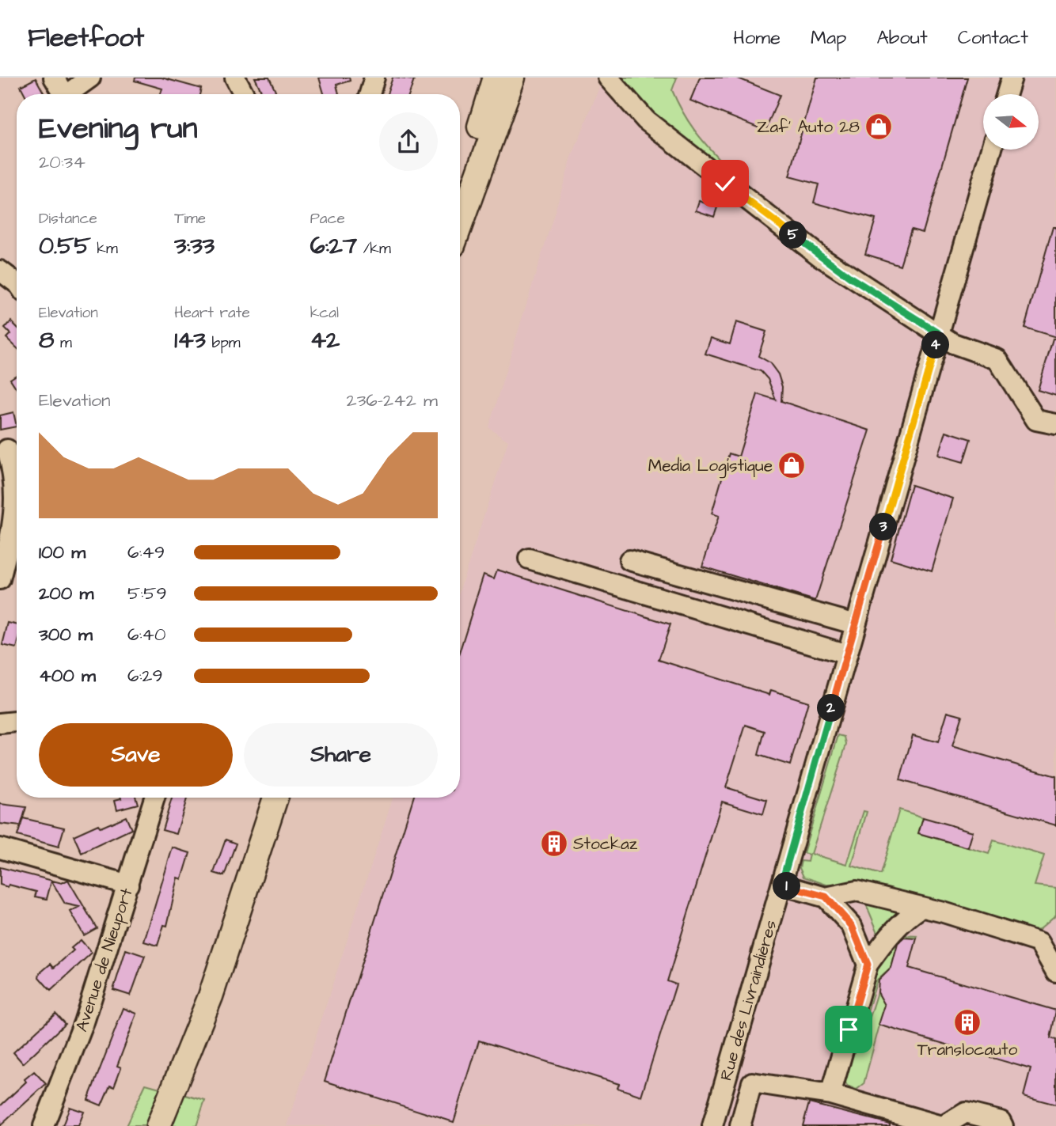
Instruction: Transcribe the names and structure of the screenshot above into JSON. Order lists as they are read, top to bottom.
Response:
{
  "streets": {
    "street": ["Avenue de Nieuport", "Rue des Livraindières"]
  },
  "places": {
    "shop": ["Zaf' Auto 28", "Media Logistique"],
    "building": ["Stockaz", "Translocauto"]
  },
  "north": "right",
  "page": {
    "header": "Fleetfoot",
    "nav": [
      "Home",
      "Map",
      "About",
      "Contact"
    ],
    "heading": ["Evening run", "20:34"],
    "stats": [
      ["Distance", "0.55 km"],
      ["Time", "3:33"],
      ["Pace", "6:27 /km"],
      ["Elevation", "8 m"],
      ["Heart rate", "143 bpm"],
      ["kcal", "42"]
    ],
    "pins": [
      "5",
      "4",
      "3",
      "2",
      "1"
    ],
    "chart": ["Elevation", "236–242 m"],
    "list": [
      {
        "name": "100 m",
        "note": "6:49"
      },
      {
        "name": "200 m",
        "note": "5:59"
      },
      {
        "name": "300 m",
        "note": "6:40"
      },
      {
        "name": "400 m",
        "note": "6:29"
      }
    ],
    "buttons": ["Save", "Share"]
  }
}
